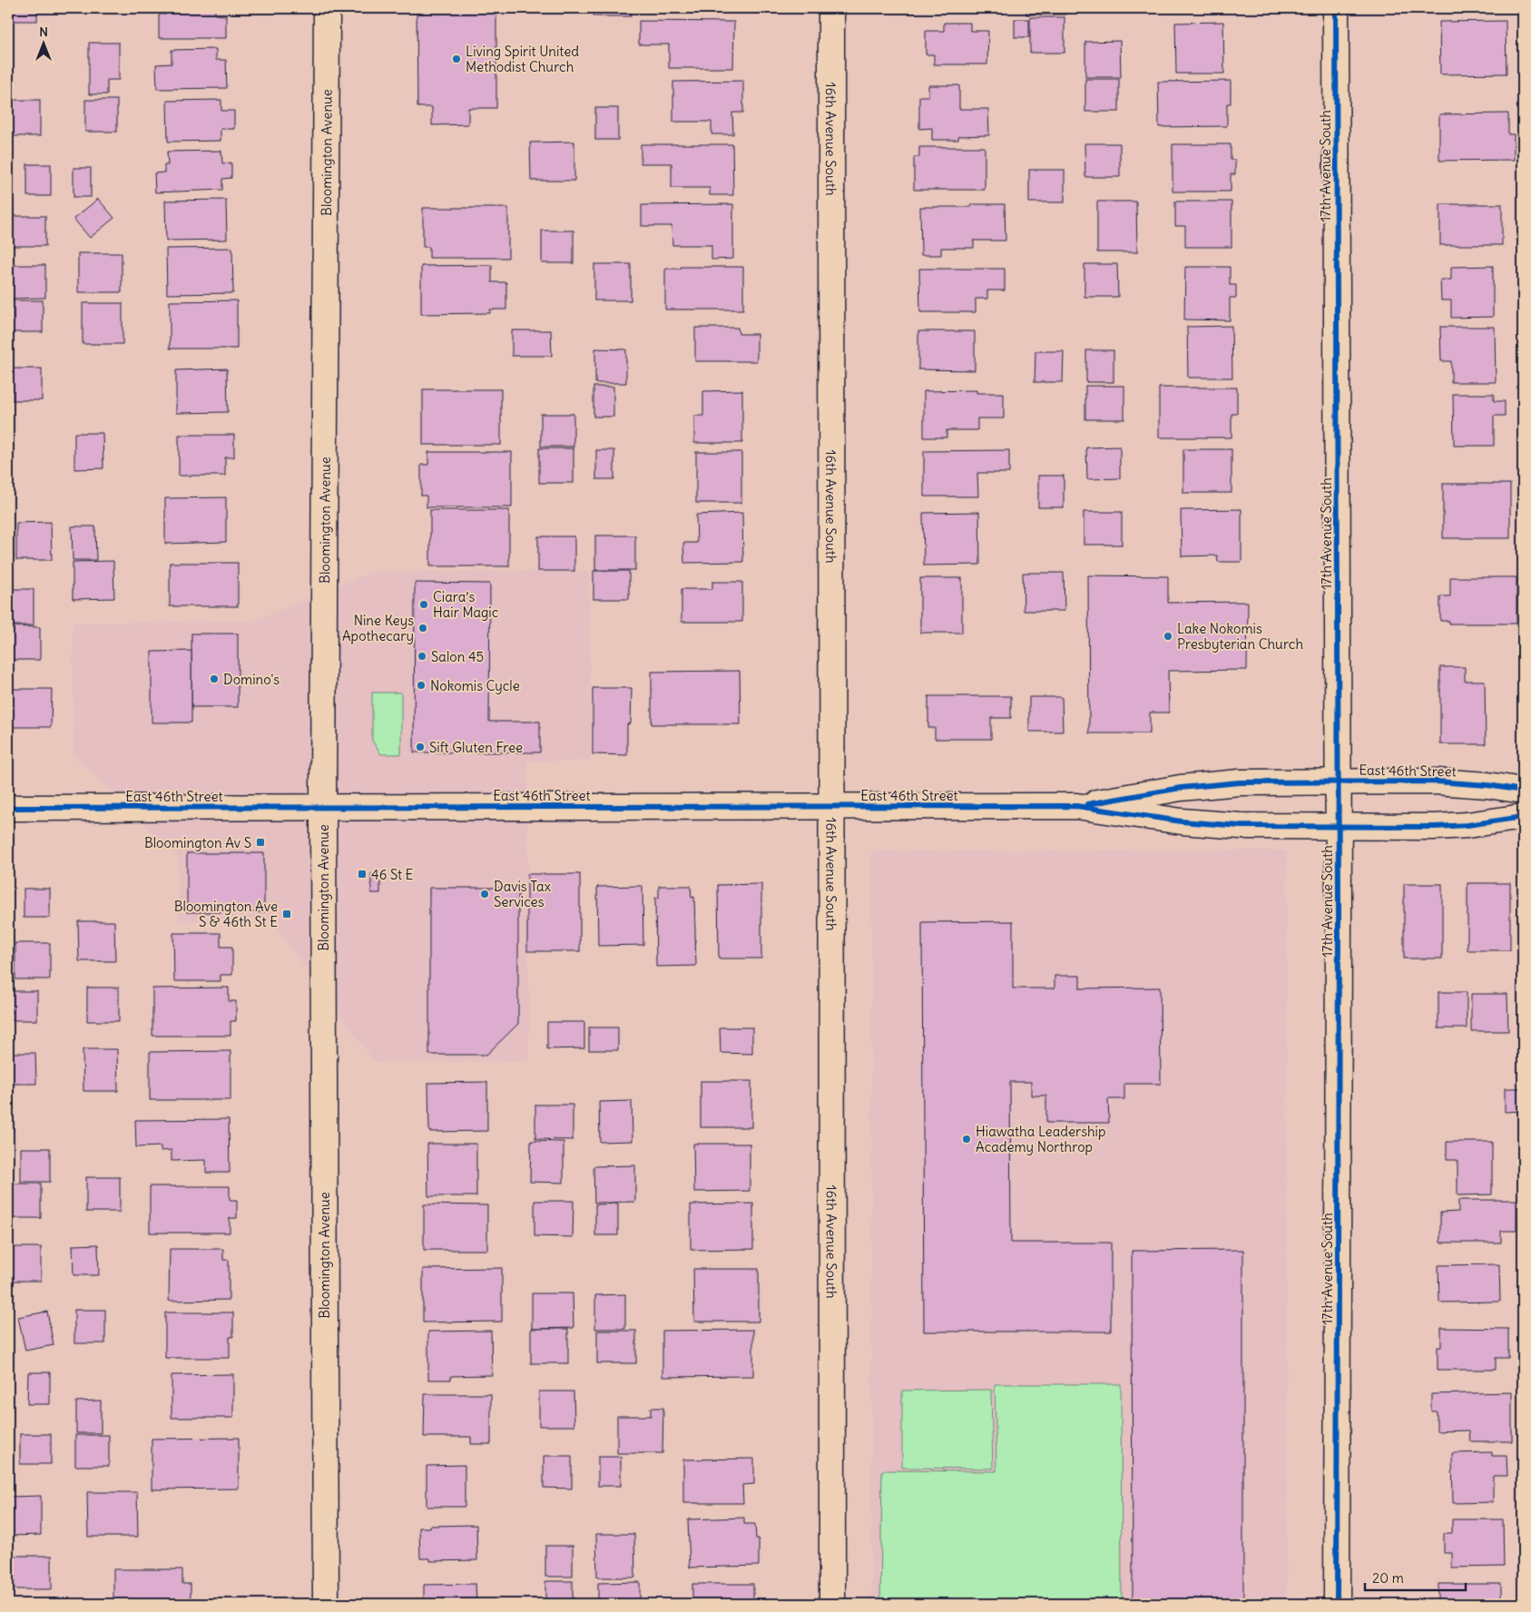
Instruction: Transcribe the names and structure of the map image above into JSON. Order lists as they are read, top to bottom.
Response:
{
  "streets": {
    "street": [
      "16th Avenue South",
      "Bloomington Avenue",
      "17th Avenue South",
      "East 46th Street"
    ]
  },
  "crossings": [
    ["16th Avenue South", "East 46th Street"],
    ["Bloomington Avenue", "East 46th Street"],
    ["17th Avenue South", "East 46th Street"]
  ],
  "places": {
    "other": [
      "Living Spirit United Methodist Church",
      "Ciara’s Hair Magic",
      "Nine Keys Apothecary",
      "Lake Nokomis Presbyterian Church",
      "Salon 45",
      "Domino's",
      "Nokomis Cycle",
      "Sift Gluten Free",
      "Davis Tax Services",
      "Hiawatha Leadership Academy Northrop"
    ],
    "transit": ["Bloomington Av S", "46 St E", "Bloomington Ave S & 46th St E"]
  },
  "scale_bar": "20 m",
  "north": "top"
}
